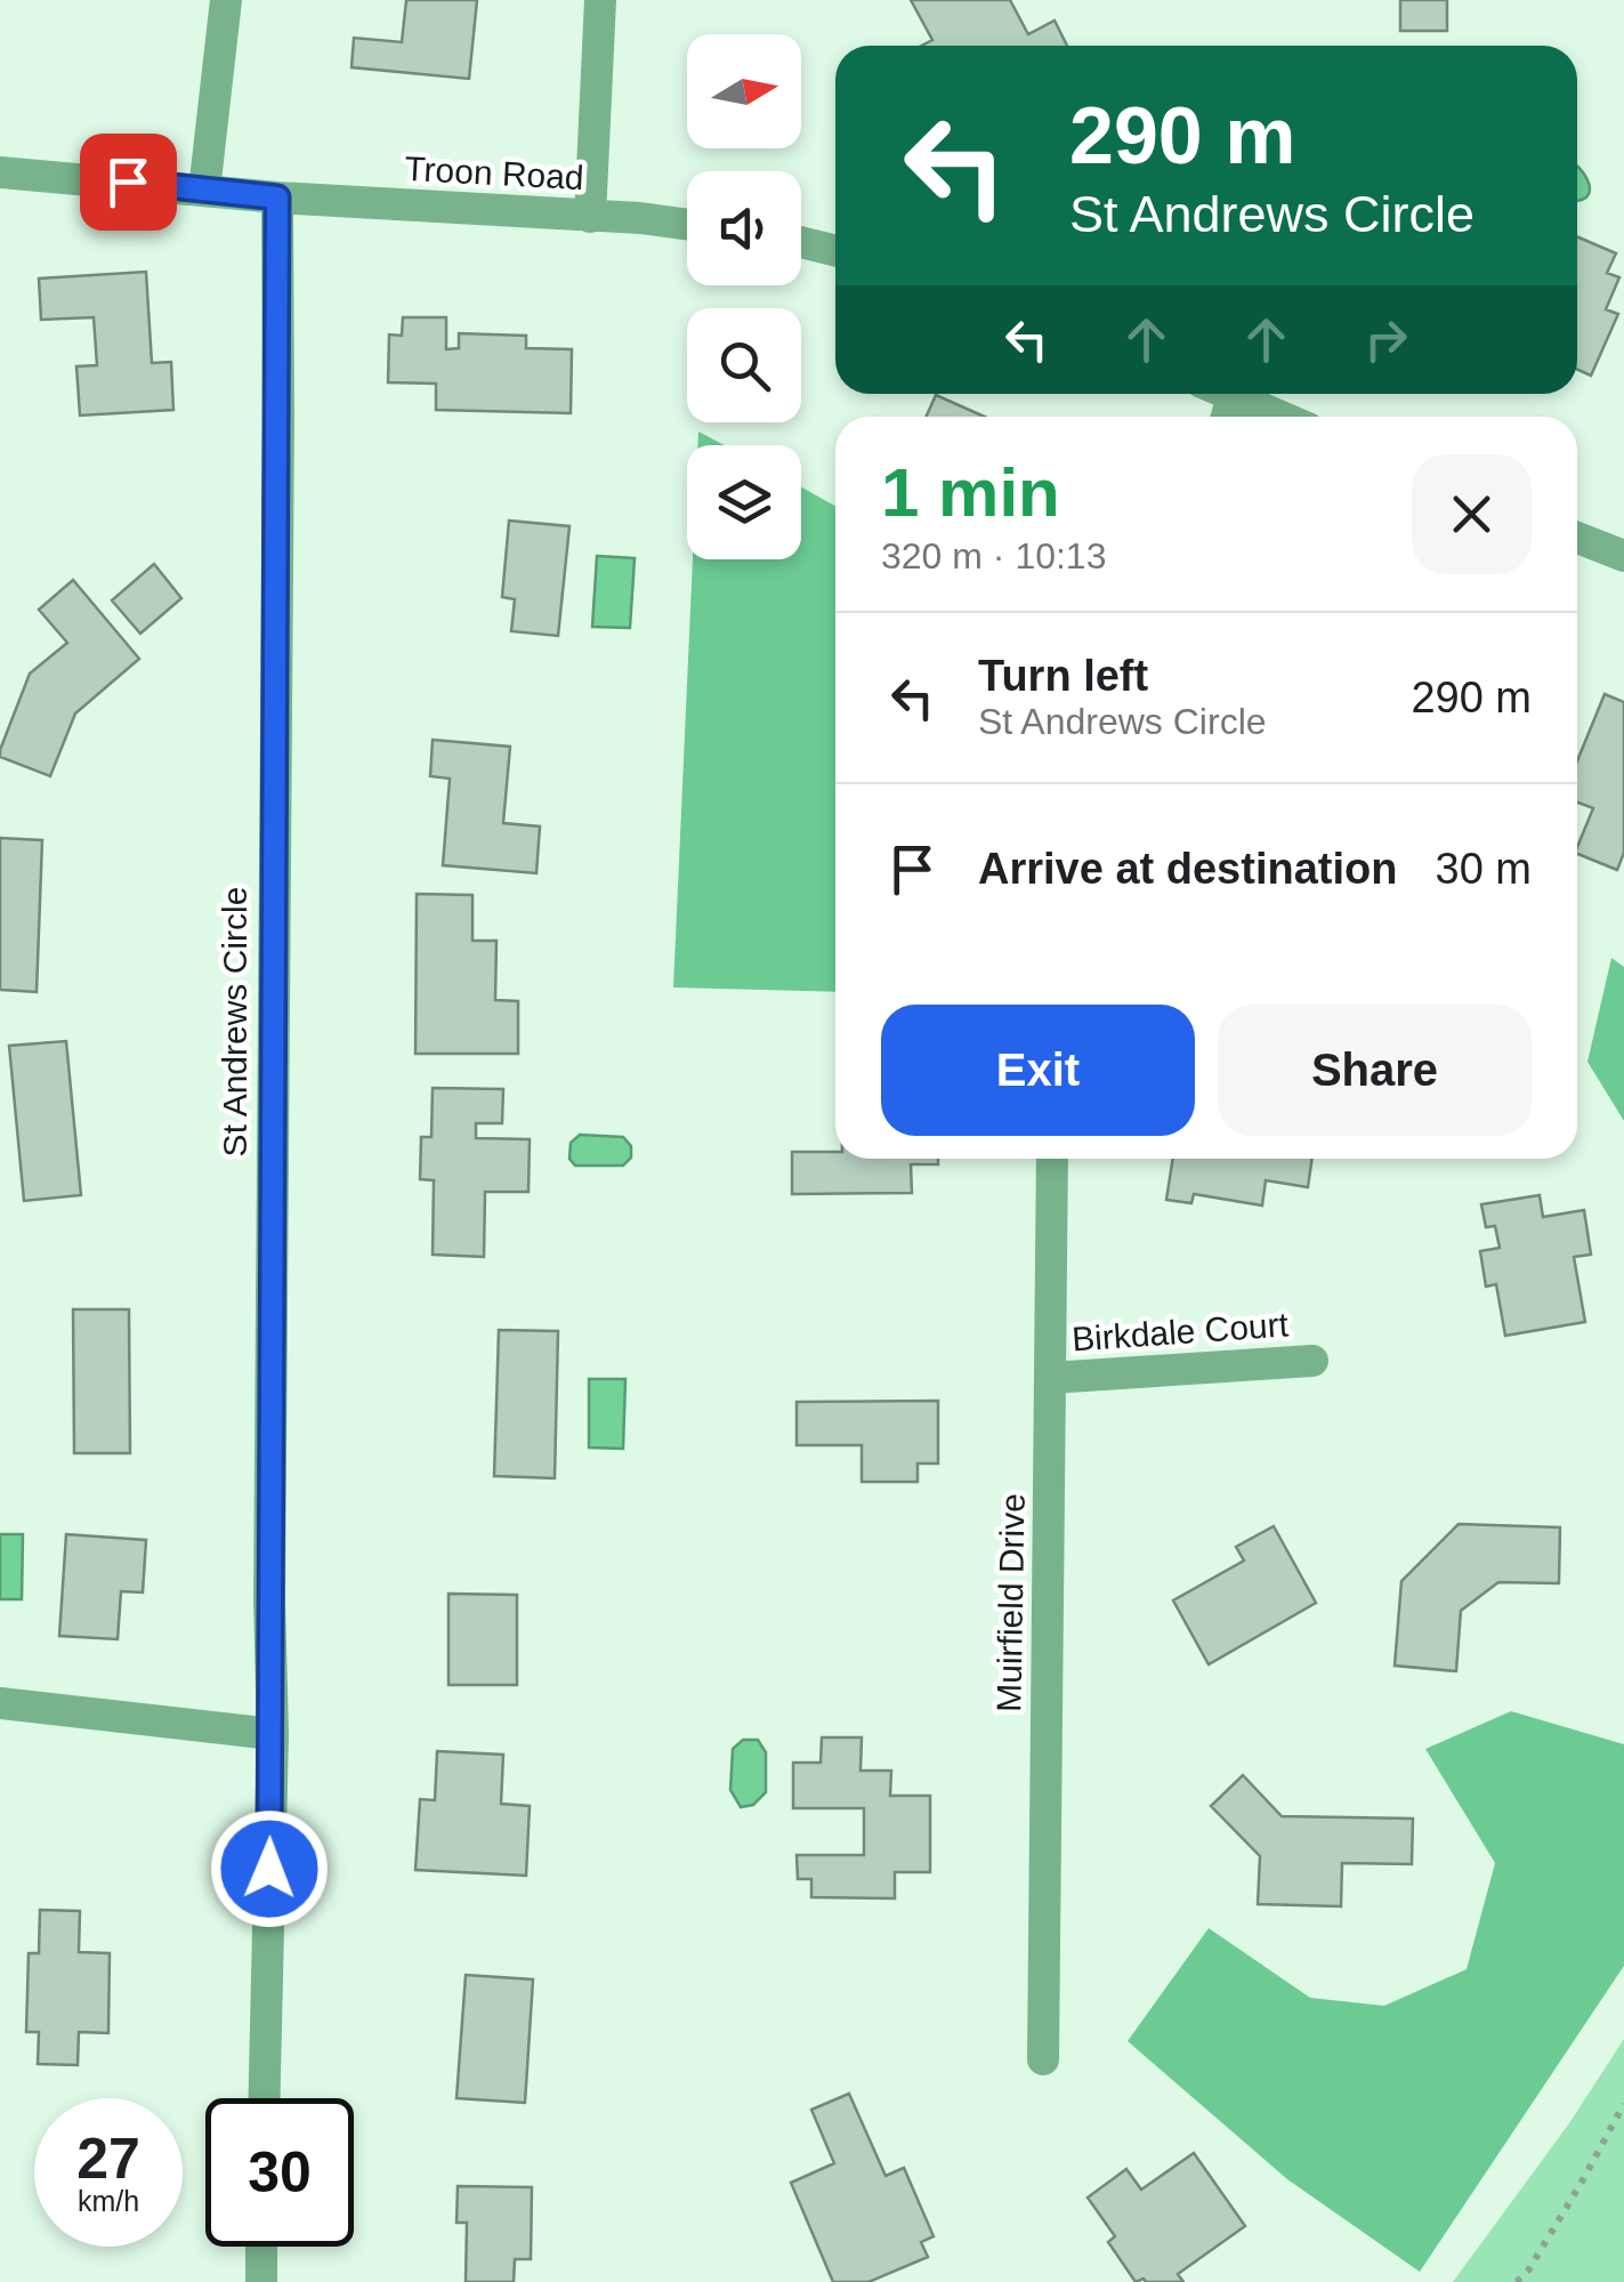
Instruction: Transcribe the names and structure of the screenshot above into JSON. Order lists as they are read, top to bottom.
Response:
{
  "streets": {
    "street": [
      "Troon Road",
      "St Andrews Circle",
      "Birkdale Court",
      "Muirfield Drive"
    ]
  },
  "crossings": [
    ["Troon Road", "St Andrews Circle"],
    ["Birkdale Court", "Muirfield Drive"]
  ],
  "north": "right",
  "page": {
    "turn": ["290 m", "St Andrews Circle"],
    "heading": ["1 min", "320 m · 10:13"],
    "list": [
      {
        "name": "Turn left",
        "note": "St Andrews Circle",
        "value": "290 m"
      },
      {
        "name": "Arrive at destination",
        "value": "30 m"
      }
    ],
    "buttons": ["Exit", "Share"],
    "speed": "27 km/h",
    "limit": "30"
  }
}
